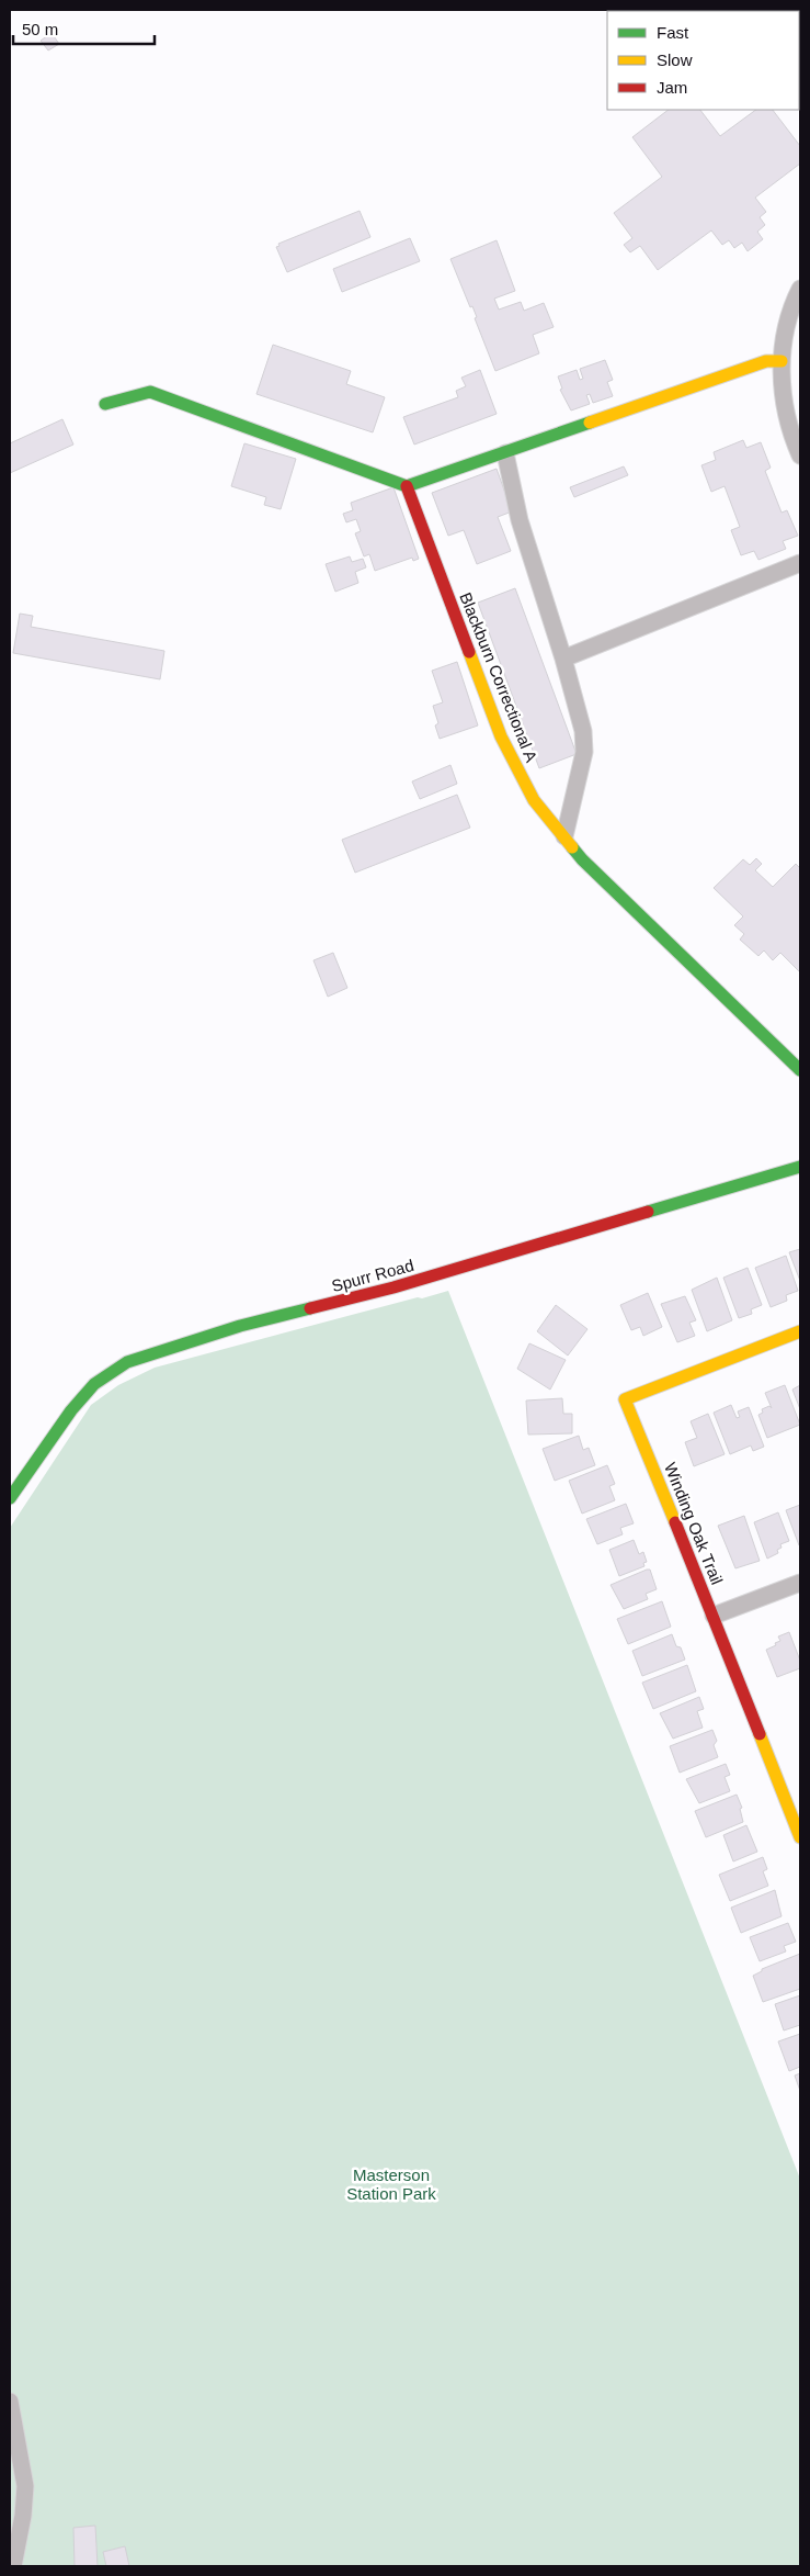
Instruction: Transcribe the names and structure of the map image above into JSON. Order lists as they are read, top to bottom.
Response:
{
  "streets": {
    "street": ["Blackburn Correctional A", "Spurr Road", "Winding Oak Trail"]
  },
  "parks": ["Masterson Station Park"],
  "legend": ["Fast", "Slow", "Jam"],
  "scale_bar": "50 m"
}
